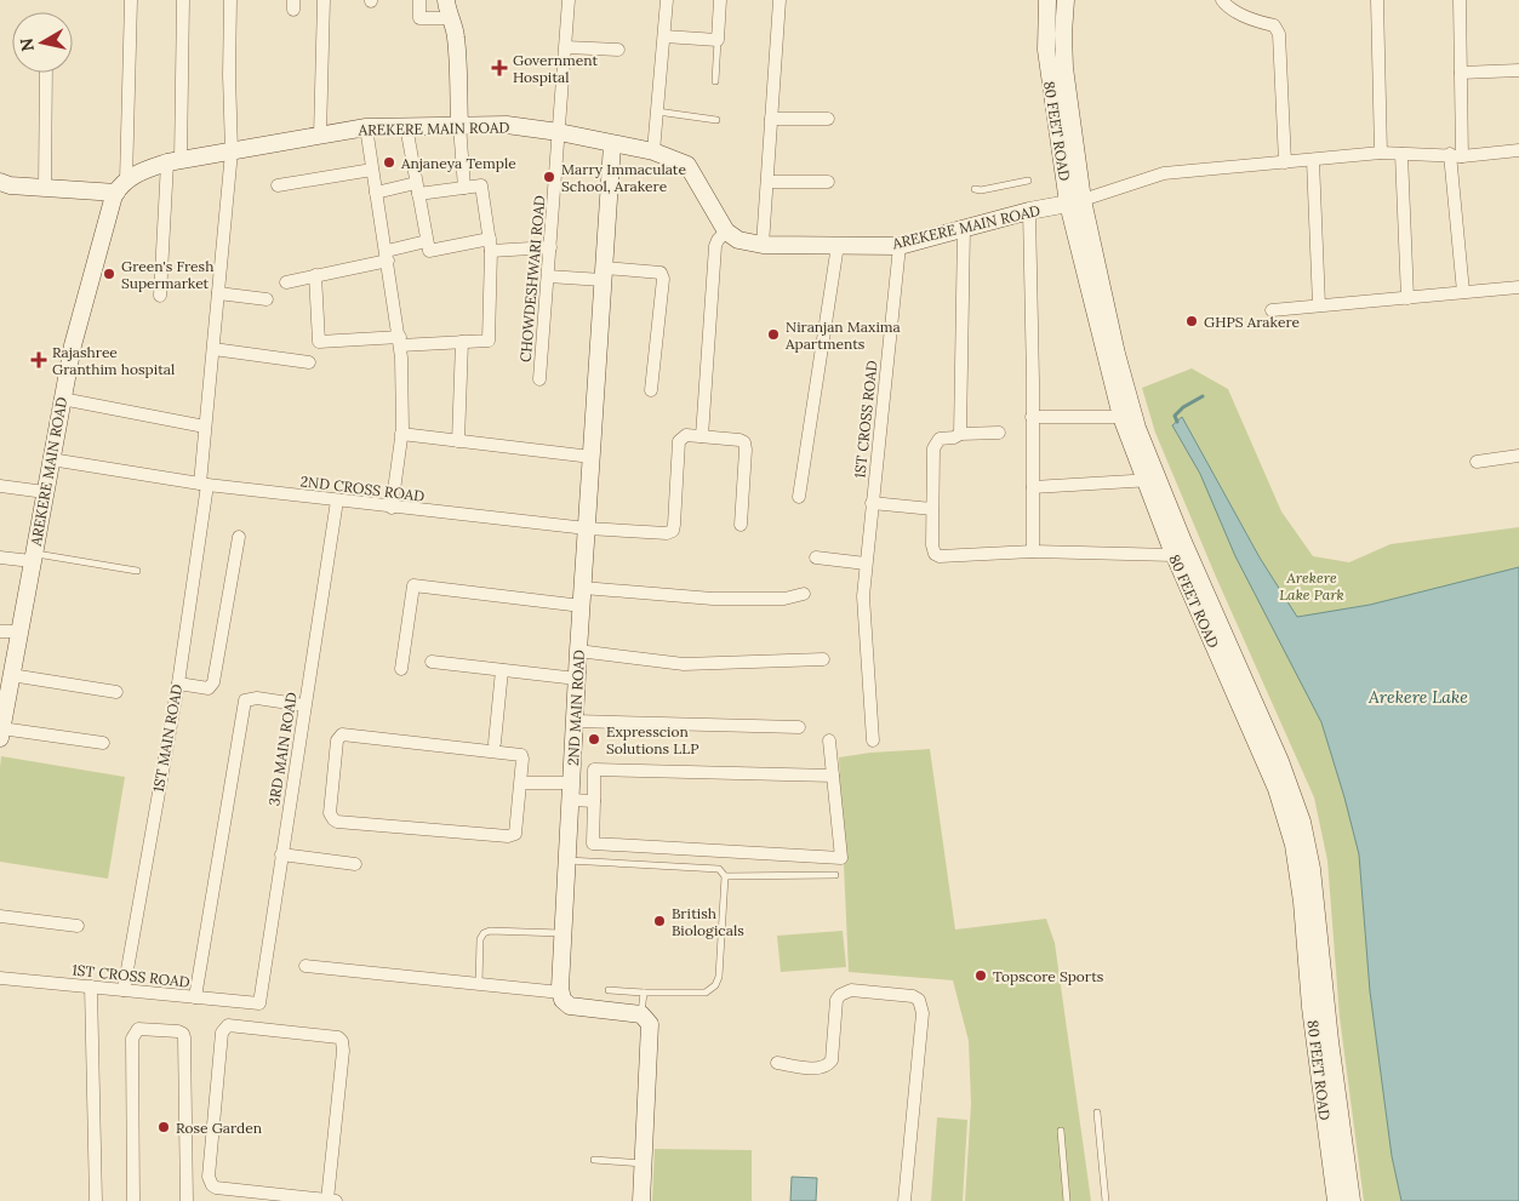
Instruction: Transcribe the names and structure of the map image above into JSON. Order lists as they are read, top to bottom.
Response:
{
  "streets": {
    "street": [
      "AREKERE MAIN ROAD",
      "80 FEET ROAD",
      "CHOWDESHWARI ROAD",
      "1ST CROSS ROAD",
      "2ND CROSS ROAD",
      "2ND MAIN ROAD",
      "1ST MAIN ROAD",
      "3RD MAIN ROAD"
    ]
  },
  "crossings": [
    ["AREKERE MAIN ROAD", "80 FEET ROAD"],
    ["AREKERE MAIN ROAD", "CHOWDESHWARI ROAD"],
    ["AREKERE MAIN ROAD", "1ST CROSS ROAD"],
    ["AREKERE MAIN ROAD", "2ND CROSS ROAD"],
    ["AREKERE MAIN ROAD", "2ND MAIN ROAD"],
    ["AREKERE MAIN ROAD", "1ST MAIN ROAD"],
    ["1ST CROSS ROAD", "1ST MAIN ROAD"],
    ["1ST CROSS ROAD", "3RD MAIN ROAD"],
    ["2ND CROSS ROAD", "2ND MAIN ROAD"],
    ["2ND CROSS ROAD", "1ST MAIN ROAD"],
    ["2ND CROSS ROAD", "3RD MAIN ROAD"]
  ],
  "water": ["Arekere Lake"],
  "parks": ["Arekere Lake Park"],
  "places": {
    "health": ["Government Hospital", "Rajashree Granthim hospital"],
    "other": [
      "Anjaneya Temple",
      "Marry Immaculate School, Arakere",
      "Green's Fresh Supermarket",
      "GHPS Arakere",
      "Niranjan Maxima Apartments",
      "Expresscion Solutions LLP",
      "British Biologicals",
      "Topscore Sports",
      "Rose Garden"
    ]
  },
  "north": "left"
}
